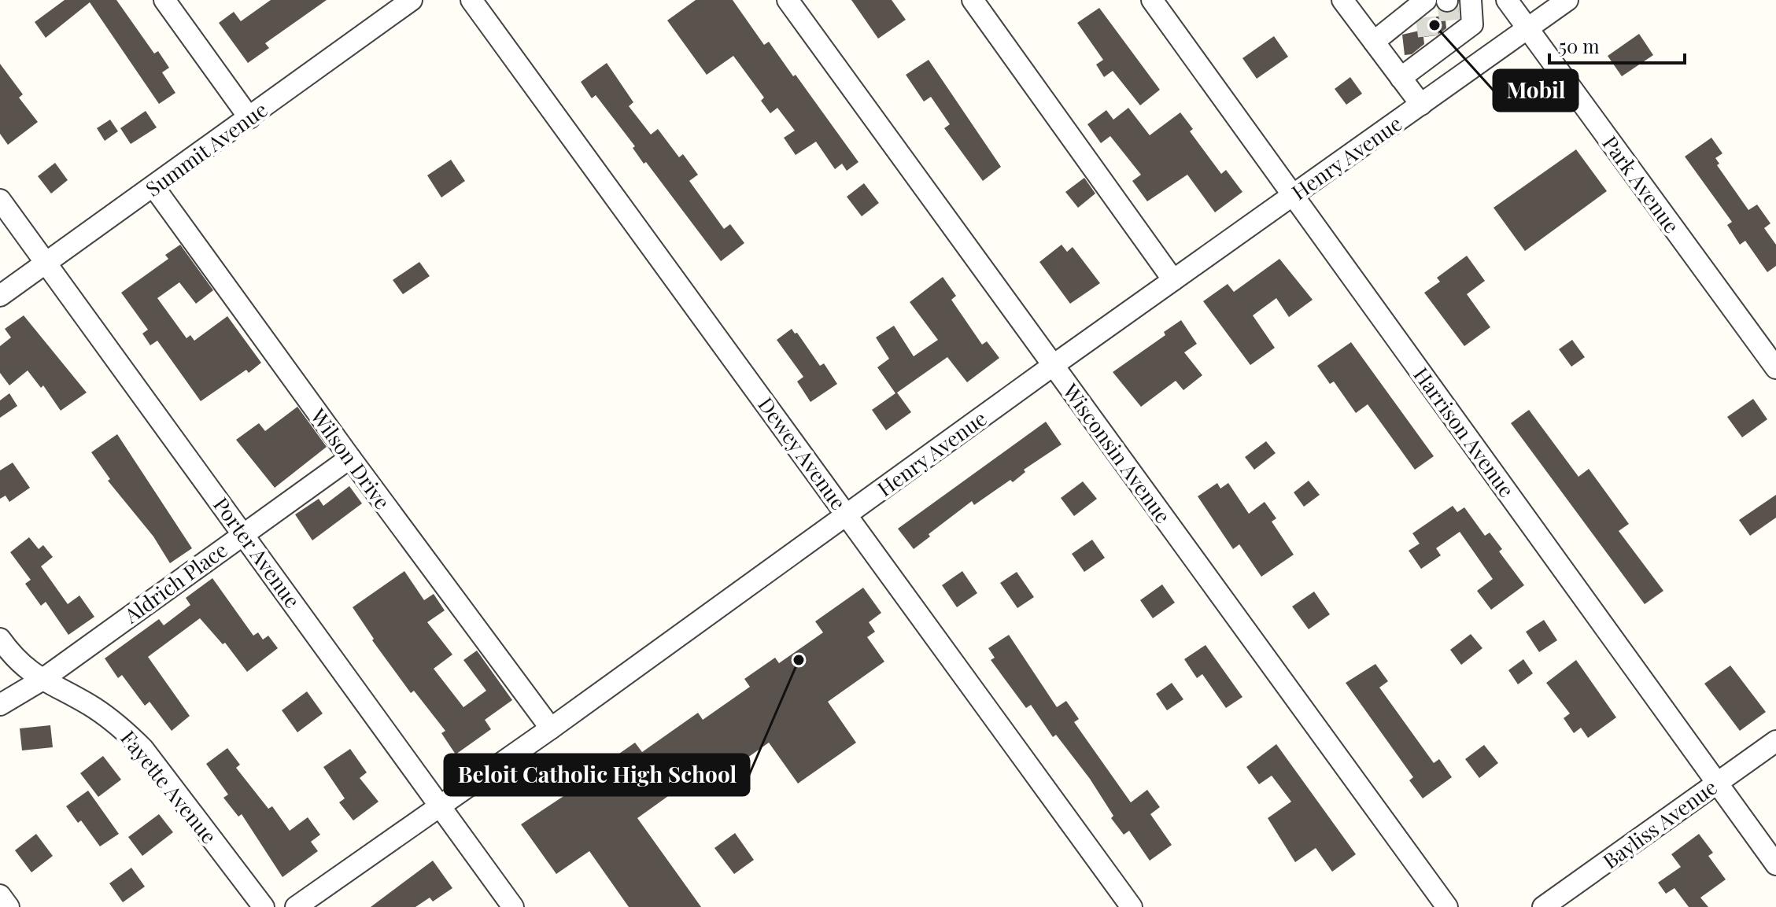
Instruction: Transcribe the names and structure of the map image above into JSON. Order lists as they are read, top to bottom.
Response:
{
  "streets": {
    "street": [
      "Summit Avenue",
      "Henry Avenue",
      "Park Avenue",
      "Harrison Avenue",
      "Dewey Avenue",
      "Wisconsin Avenue",
      "Wilson Drive",
      "Porter Avenue",
      "Aldrich Place",
      "Fayette Avenue",
      "Bayliss Avenue"
    ]
  },
  "crossings": [
    ["Summit Avenue", "Wilson Drive"],
    ["Summit Avenue", "Porter Avenue"],
    ["Henry Avenue", "Park Avenue"],
    ["Henry Avenue", "Harrison Avenue"],
    ["Henry Avenue", "Dewey Avenue"],
    ["Henry Avenue", "Wisconsin Avenue"],
    ["Henry Avenue", "Wilson Drive"],
    ["Henry Avenue", "Porter Avenue"],
    ["Harrison Avenue", "Bayliss Avenue"],
    ["Wilson Drive", "Aldrich Place"],
    ["Porter Avenue", "Aldrich Place"],
    ["Aldrich Place", "Fayette Avenue"]
  ],
  "places": ["Mobil", "Beloit Catholic High School"],
  "scale_bar": "50 m"
}
